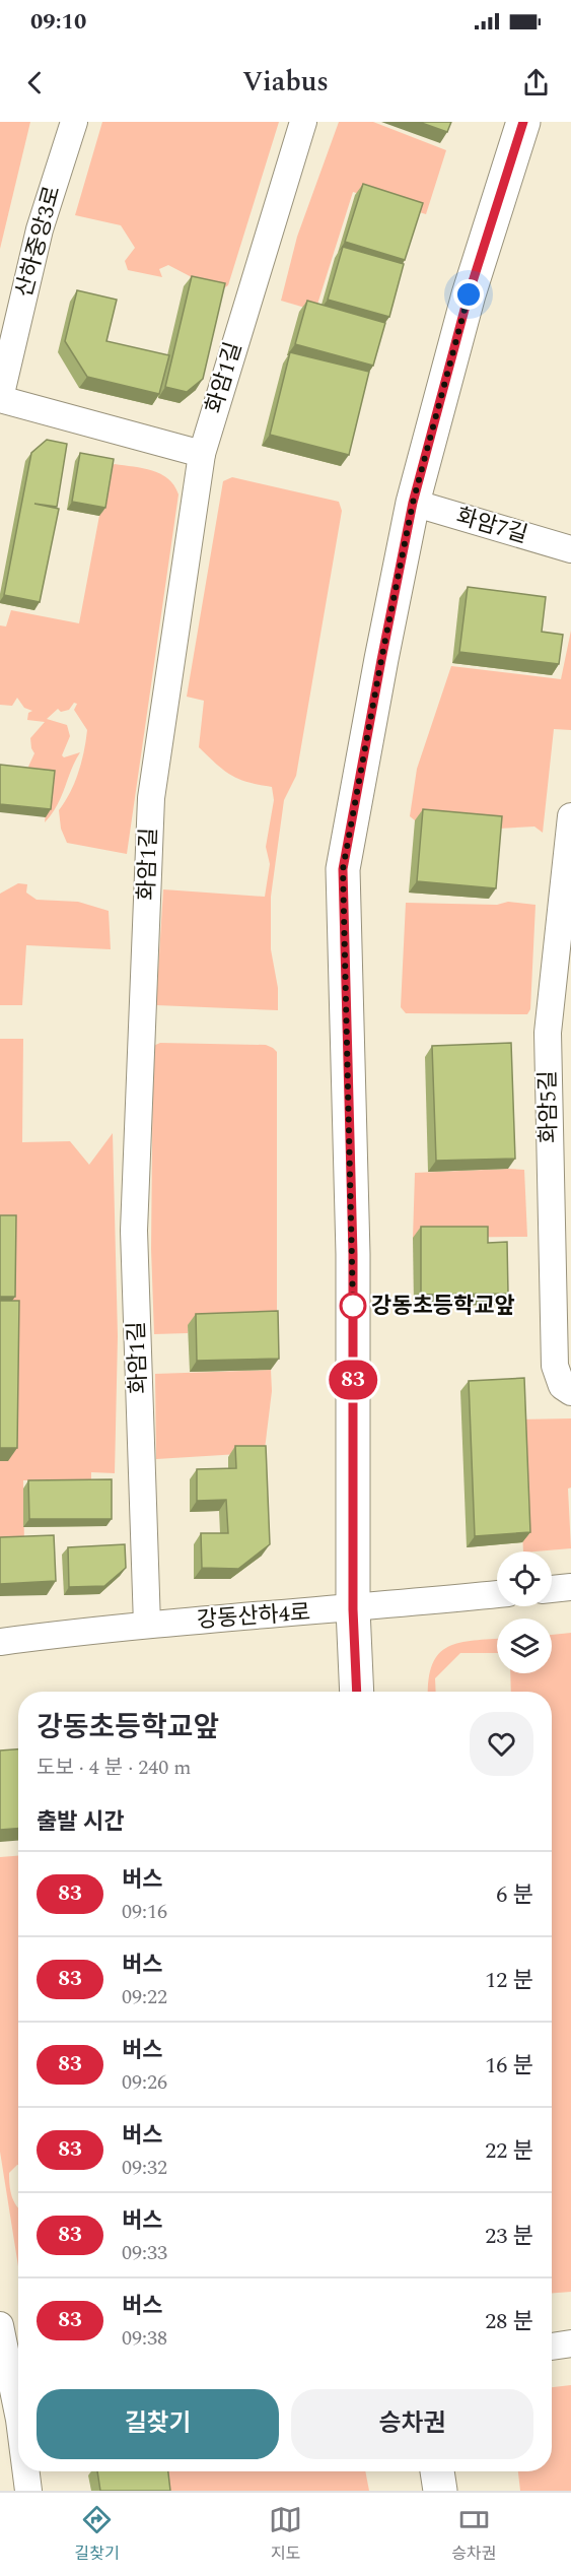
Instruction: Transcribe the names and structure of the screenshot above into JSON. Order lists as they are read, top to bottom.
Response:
{
  "streets": {
    "street": [
      "산하중앙3로",
      "화암1길",
      "화암7길",
      "화암5길",
      "강동산하4로"
    ]
  },
  "crossings": [
    ["화암1길", "강동산하4로"]
  ],
  "places": ["강동초등학교앞"],
  "lines": ["bus line 83"],
  "page": {
    "status": "09:10",
    "header": "Viabus",
    "on_map": "83",
    "heading": [
      ["강동초등학교앞", "도보 · 4 분 · 240 m"],
      "출발 시간"
    ],
    "list": [
      {
        "mark": "83",
        "name": "버스",
        "note": "09:16",
        "value": "6 분"
      },
      {
        "mark": "83",
        "name": "버스",
        "note": "09:22",
        "value": "12 분"
      },
      {
        "mark": "83",
        "name": "버스",
        "note": "09:26",
        "value": "16 분"
      },
      {
        "mark": "83",
        "name": "버스",
        "note": "09:32",
        "value": "22 분"
      },
      {
        "mark": "83",
        "name": "버스",
        "note": "09:33",
        "value": "23 분"
      },
      {
        "mark": "83",
        "name": "버스",
        "note": "09:38",
        "value": "28 분"
      }
    ],
    "buttons": ["길찾기", "승차권"],
    "tabs": ["길찾기", "지도", "승차권"]
  }
}
